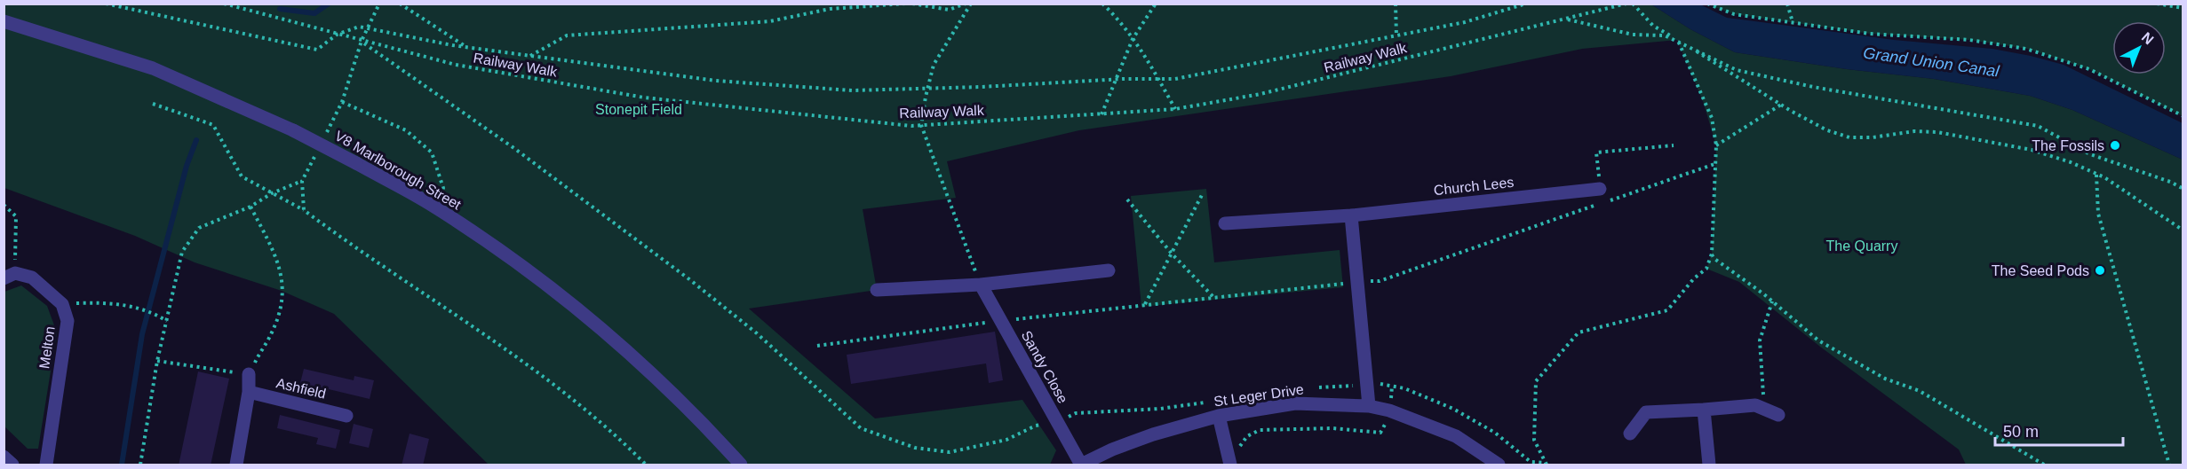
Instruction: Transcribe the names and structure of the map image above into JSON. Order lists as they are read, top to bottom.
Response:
{
  "streets": {
    "street": [
      "V8 Marlborough Street",
      "Church Lees",
      "Melton",
      "Sandy Close",
      "Ashfield",
      "St Leger Drive"
    ],
    "path": ["Railway Walk"]
  },
  "crossings": [
    ["Sandy Close", "St Leger Drive"]
  ],
  "water": ["Grand Union Canal"],
  "parks": ["Stonepit Field", "The Quarry"],
  "places": ["The Fossils", "The Seed Pods"],
  "scale_bar": "50 m",
  "north": "top right"
}
